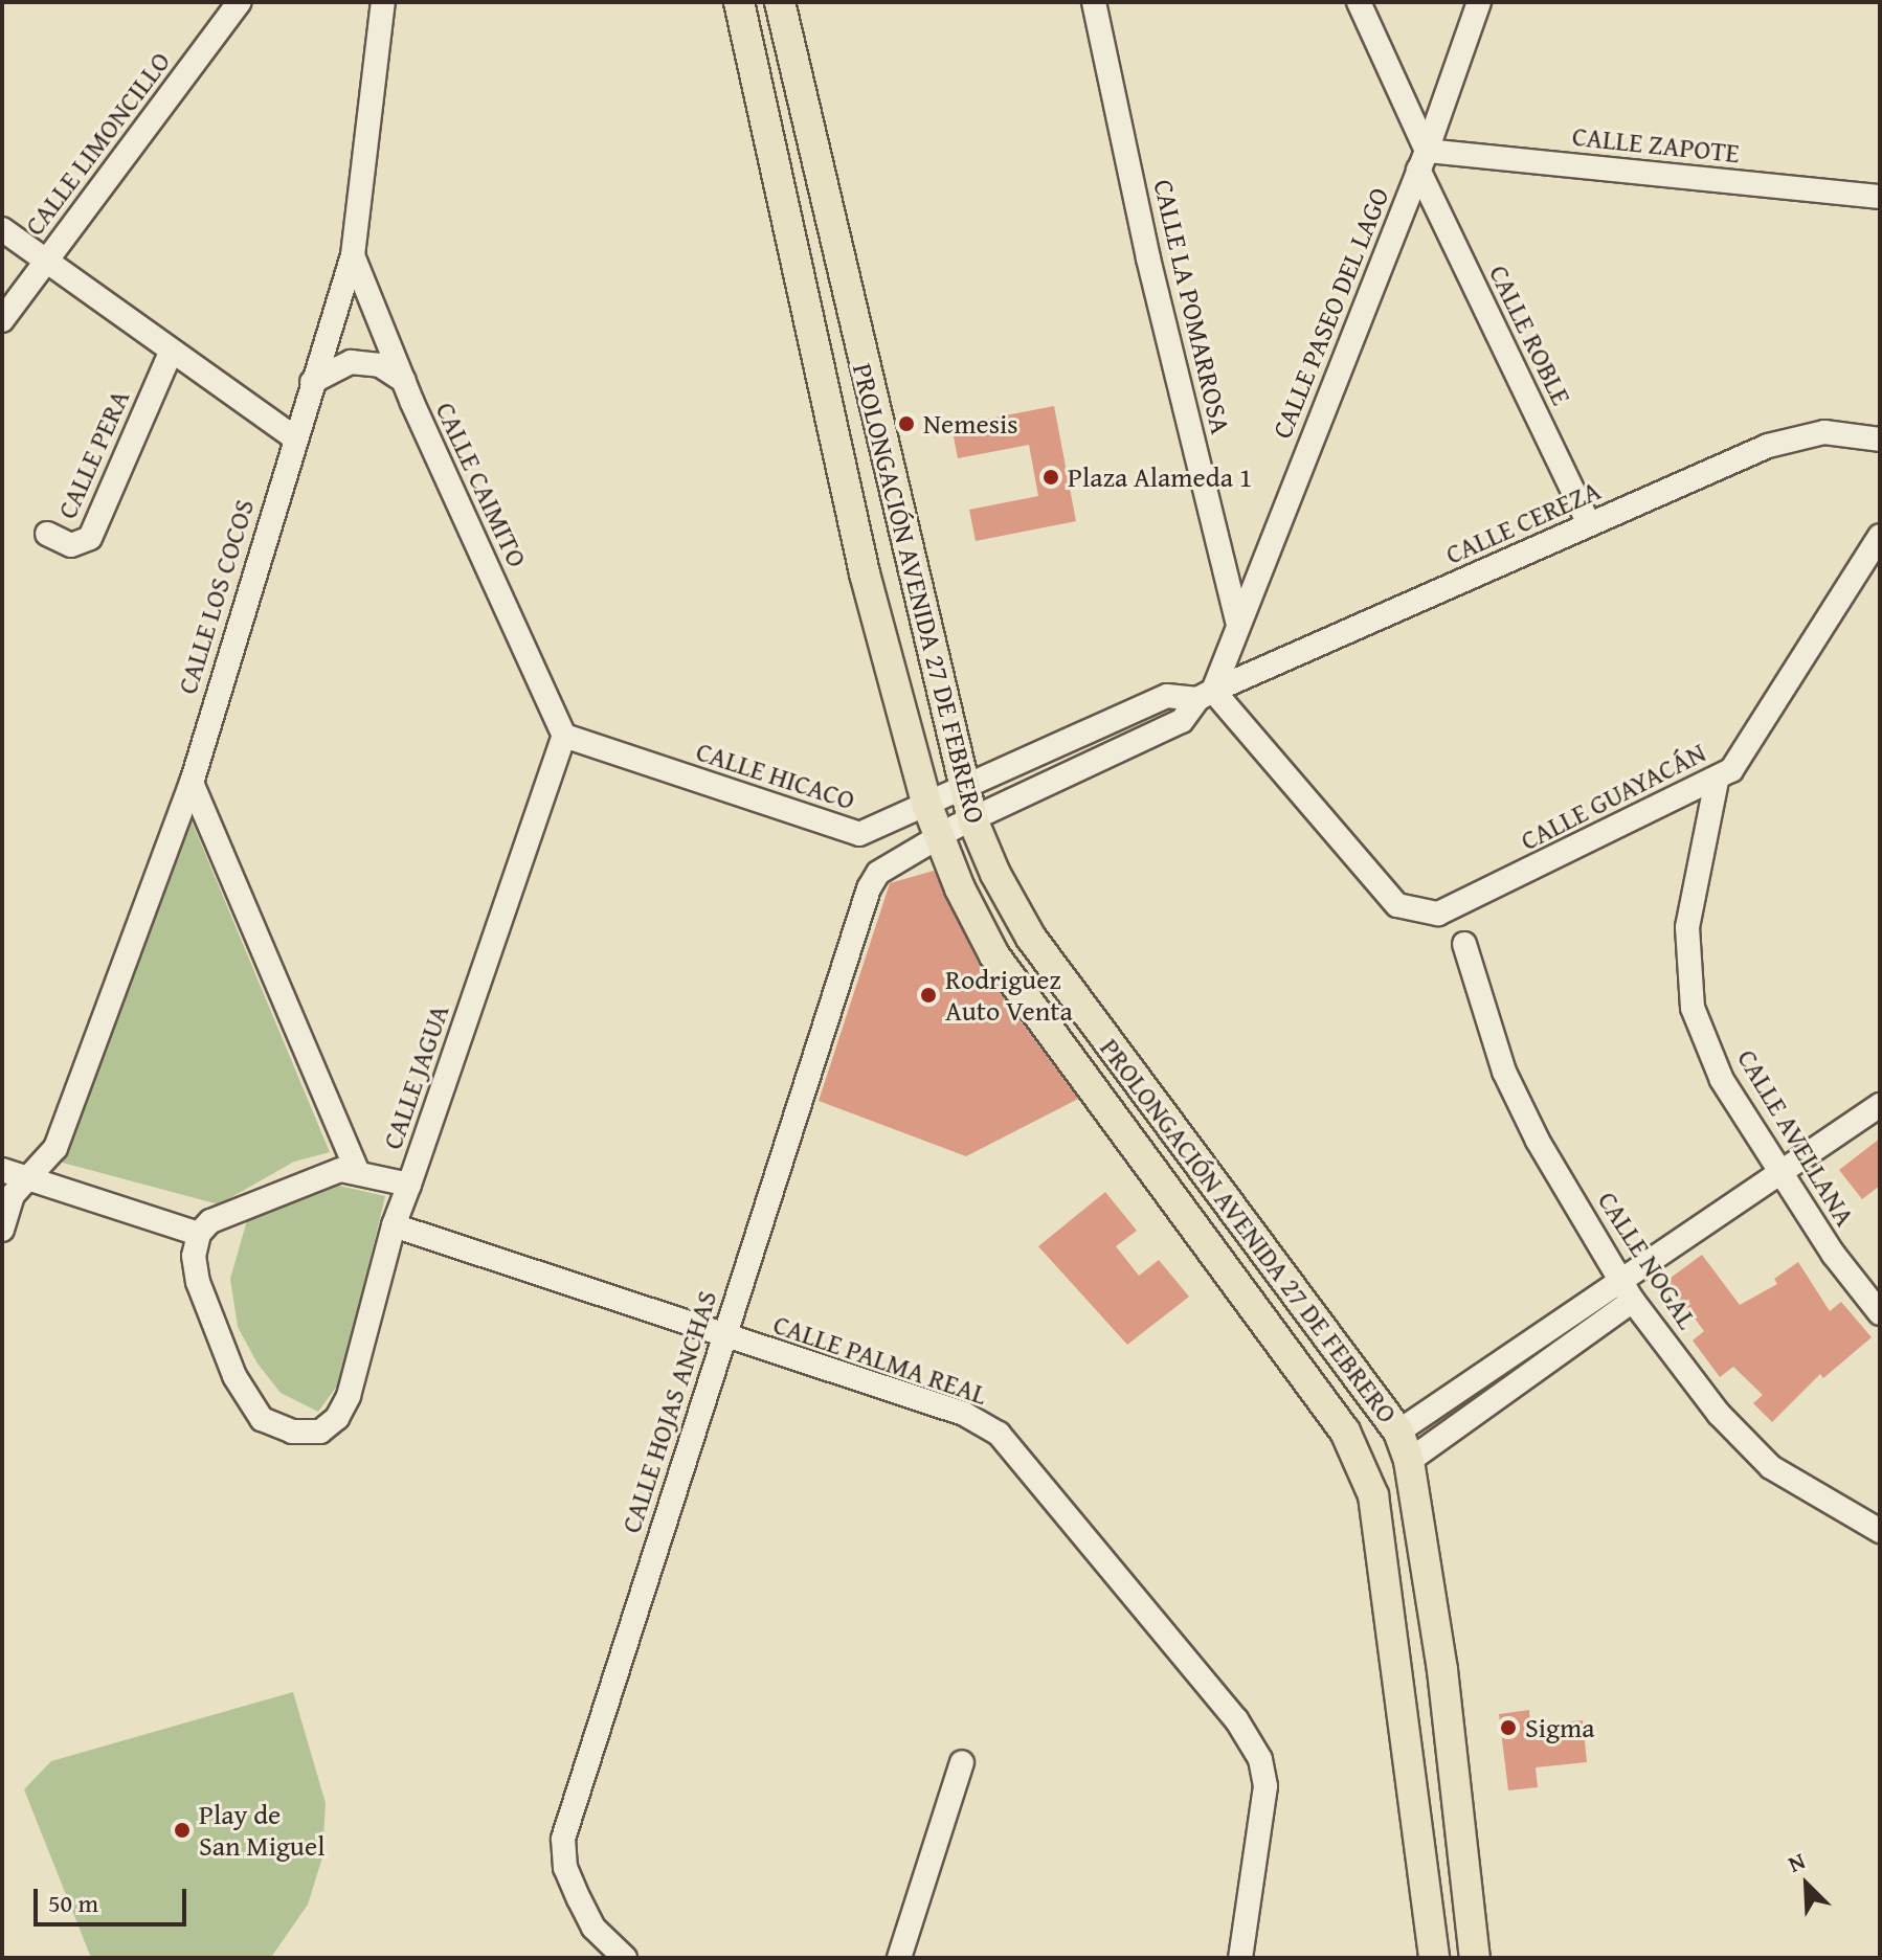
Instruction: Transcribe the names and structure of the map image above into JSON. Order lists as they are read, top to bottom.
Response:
{
  "streets": {
    "main road": ["PROLONGACIÓN AVENIDA 27 DE FEBRERO"],
    "street": [
      "CALLE LIMONCILLO",
      "CALLE ZAPOTE",
      "CALLE LA POMARROSA",
      "CALLE PASEO DEL LAGO",
      "CALLE ROBLE",
      "CALLE PERA",
      "CALLE CAIMITO",
      "CALLE CEREZA",
      "CALLE LOS COCOS",
      "CALLE HICACO",
      "CALLE GUAYACÁN",
      "CALLE JAGUA",
      "CALLE AVELLANA",
      "CALLE NOGAL",
      "CALLE PALMA REAL",
      "CALLE HOJAS ANCHAS"
    ]
  },
  "crossings": [
    ["CALLE ZAPOTE", "CALLE PASEO DEL LAGO"],
    ["CALLE ZAPOTE", "CALLE ROBLE"],
    ["CALLE LA POMARROSA", "CALLE PASEO DEL LAGO"],
    ["CALLE PASEO DEL LAGO", "CALLE ROBLE"],
    ["CALLE PASEO DEL LAGO", "CALLE CEREZA"],
    ["CALLE PASEO DEL LAGO", "CALLE GUAYACÁN"],
    ["CALLE ROBLE", "CALLE CEREZA"],
    ["CALLE CAIMITO", "CALLE LOS COCOS"],
    ["CALLE CAIMITO", "CALLE HICACO"],
    ["CALLE CAIMITO", "CALLE JAGUA"],
    ["CALLE CEREZA", "PROLONGACIÓN AVENIDA 27 DE FEBRERO"],
    ["CALLE CEREZA", "CALLE HICACO"],
    ["CALLE CEREZA", "CALLE GUAYACÁN"],
    ["CALLE CEREZA", "CALLE HOJAS ANCHAS"],
    ["PROLONGACIÓN AVENIDA 27 DE FEBRERO", "CALLE HICACO"],
    ["CALLE HICACO", "CALLE JAGUA"],
    ["CALLE GUAYACÁN", "CALLE AVELLANA"],
    ["CALLE JAGUA", "CALLE PALMA REAL"],
    ["CALLE PALMA REAL", "CALLE HOJAS ANCHAS"]
  ],
  "places": [
    "Nemesis",
    "Plaza Alameda 1",
    "Rodriguez Auto Venta",
    "Sigma",
    "Play de San Miguel"
  ],
  "scale_bar": "50 m",
  "north": "top left"
}
